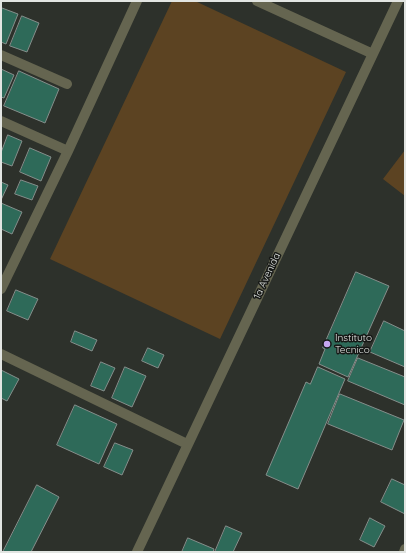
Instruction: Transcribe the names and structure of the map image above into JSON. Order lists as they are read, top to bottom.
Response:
{
  "streets": {
    "street": ["1a Avenida"]
  },
  "places": ["Instituto Tecnico"]
}
